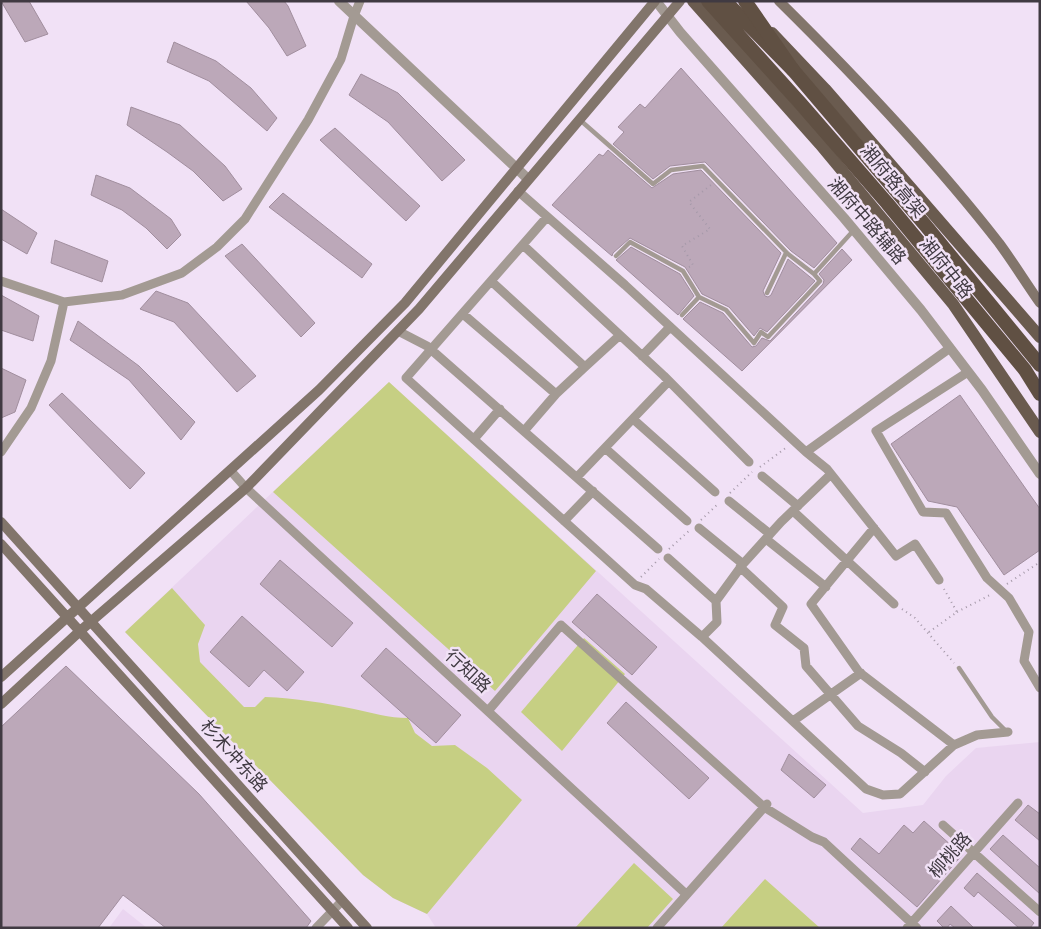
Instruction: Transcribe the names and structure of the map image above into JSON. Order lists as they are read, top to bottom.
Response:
{
  "streets": {
    "highway": ["湘府路高架"],
    "main road": ["湘府中路", "杉木冲东路"],
    "street": ["湘府中路辅路", "行知路", "柳桃路"]
  }
}
